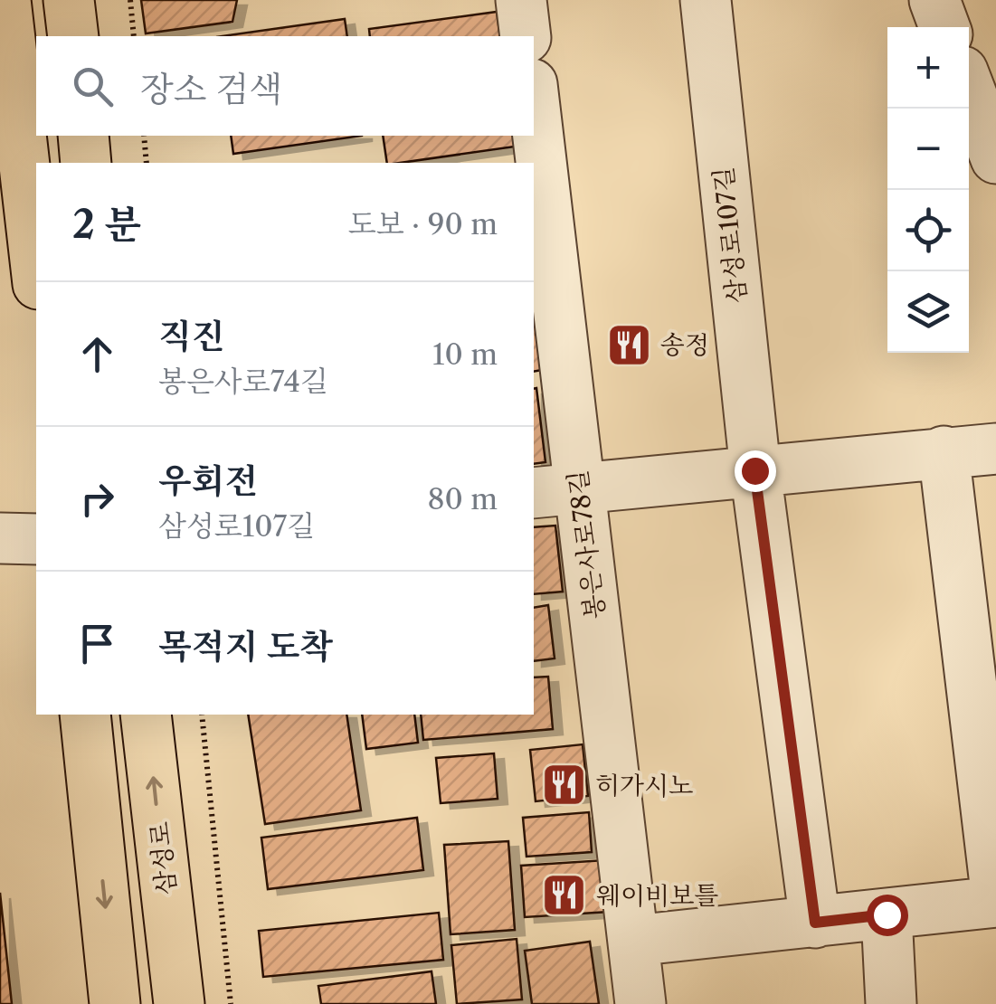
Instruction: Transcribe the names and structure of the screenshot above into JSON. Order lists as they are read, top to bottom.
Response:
{
  "streets": {
    "main road": ["삼성로"],
    "street": ["삼성로107길", "봉은사로78길"]
  },
  "places": {
    "restaurant": ["송정", "히가시노", "웨이비보틀"]
  },
  "page": {
    "map_buttons": ["+", "−"],
    "search": "장소 검색",
    "heading": ["2 분", "도보 · 90 m"],
    "list": [
      ["직진", "봉은사로74길", "10 m"],
      ["우회전", "삼성로107길", "80 m"],
      "목적지 도착"
    ]
  }
}
